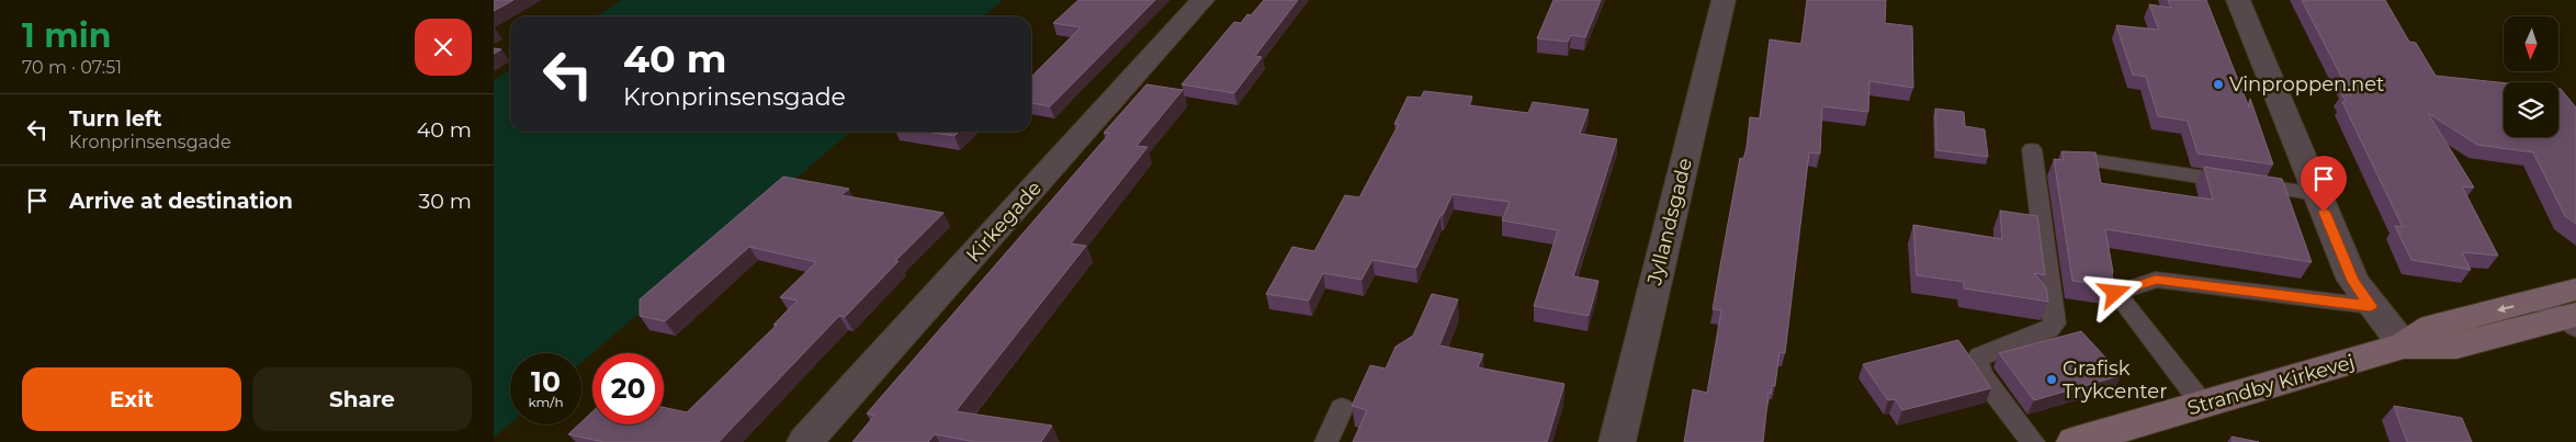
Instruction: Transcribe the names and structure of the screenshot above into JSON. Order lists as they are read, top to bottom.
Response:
{
  "streets": {
    "street": ["Kirkegade", "Jyllandsgade", "Strandby Kirkevej"]
  },
  "places": ["Vinproppen.net", "Grafisk Trykcenter"],
  "north": "bottom",
  "page": {
    "heading": ["1 min", "70 m · 07:51"],
    "turn": ["40 m", "Kronprinsensgade"],
    "list": [
      {
        "name": "Turn left",
        "note": "Kronprinsensgade",
        "value": "40 m"
      },
      {
        "name": "Arrive at destination",
        "value": "30 m"
      }
    ],
    "speed": "10 km/h",
    "limit": "20",
    "buttons": ["Exit", "Share"]
  }
}
